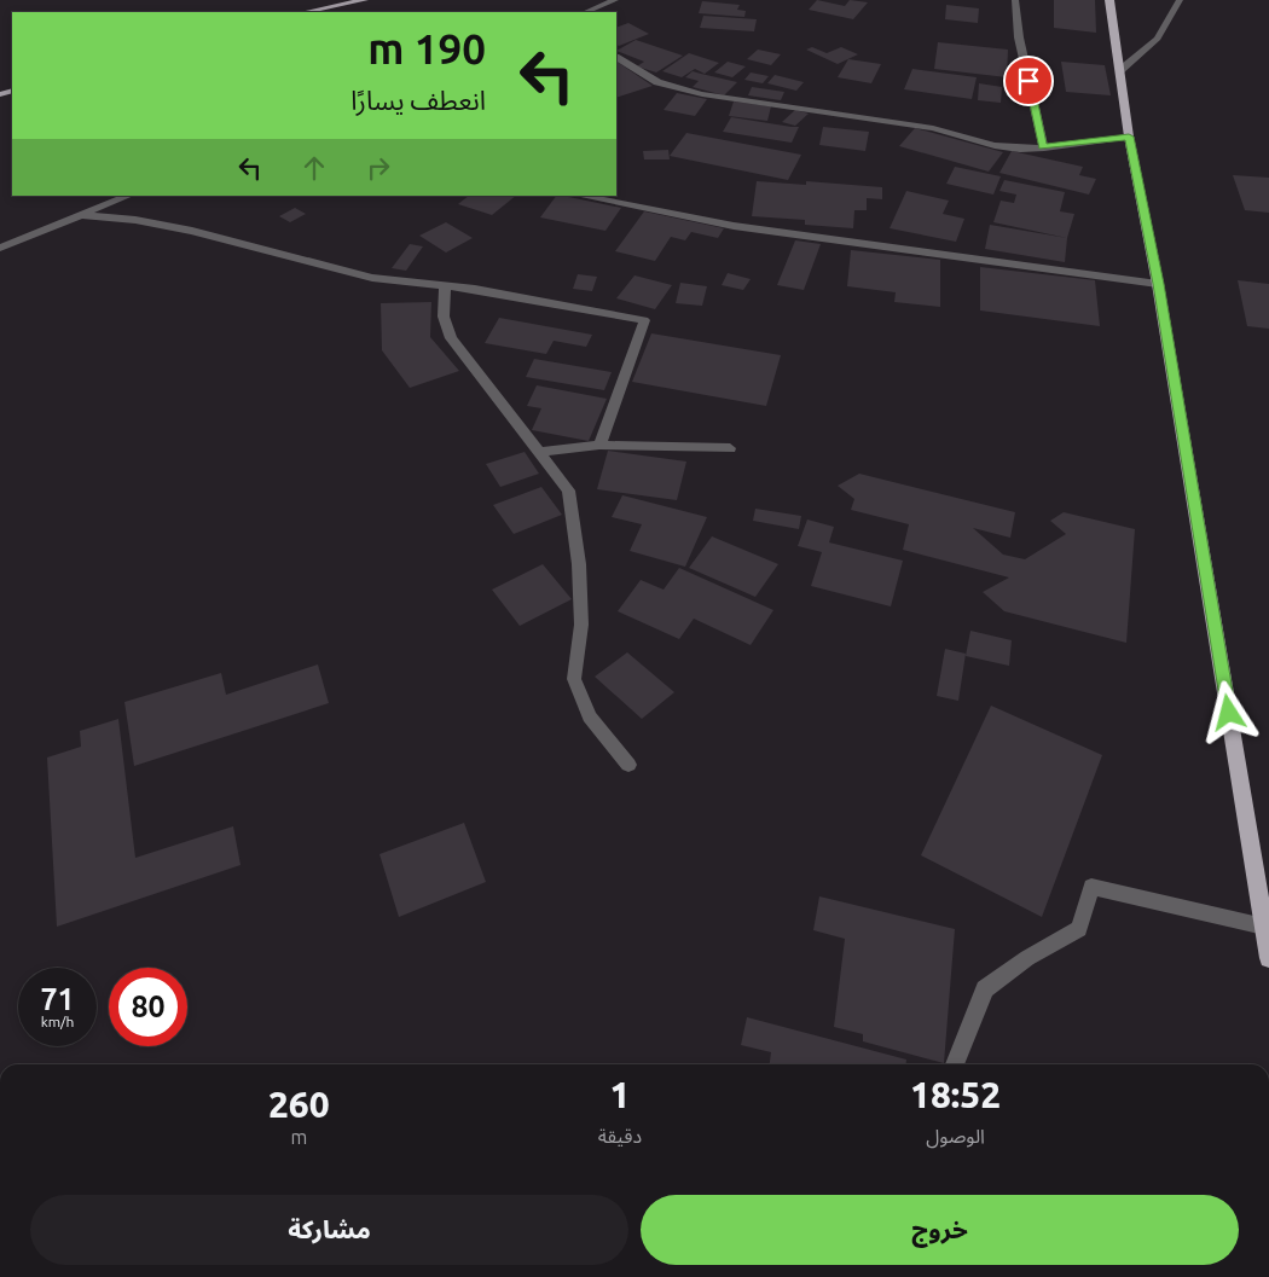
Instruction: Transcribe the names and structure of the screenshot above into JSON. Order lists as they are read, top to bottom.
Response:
{
  "page": {
    "turn": ["190 m", "انعطف يسارًا"],
    "speed": "71 km/h",
    "limit": "80",
    "eta": [
      "18:52",
      "الوصول",
      "1",
      "دقيقة",
      "260",
      "m"
    ],
    "buttons": ["خروج", "مشاركة"]
  }
}
